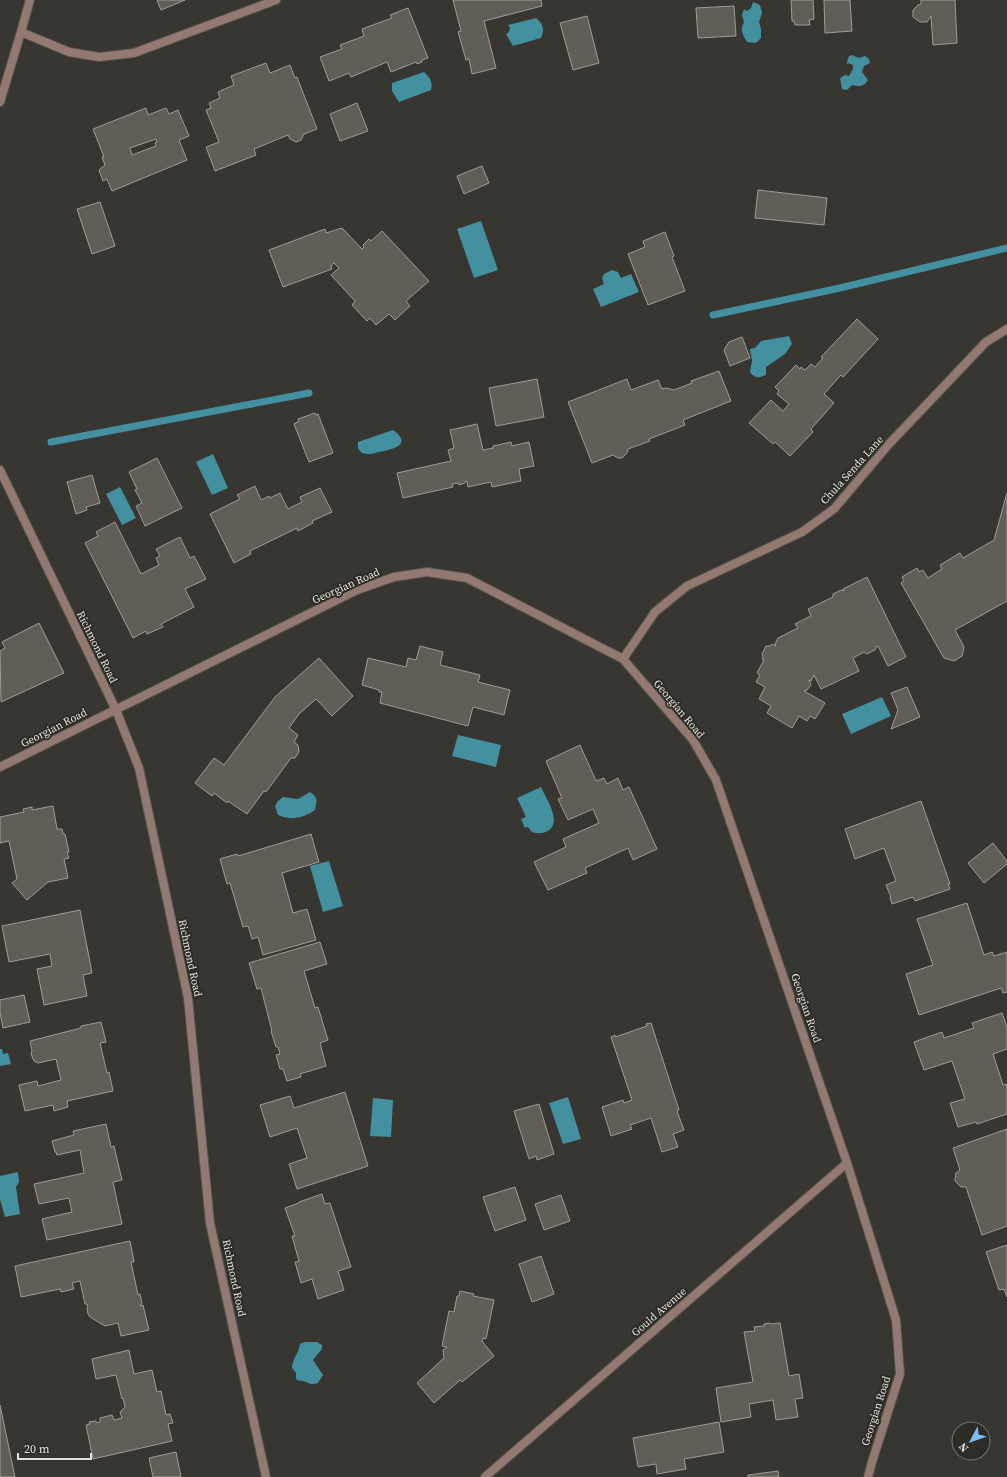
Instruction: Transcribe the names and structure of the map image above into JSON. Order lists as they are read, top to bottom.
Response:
{
  "streets": {
    "street": [
      "Chula Senda Lane",
      "Georgian Road",
      "Richmond Road",
      "Gould Avenue"
    ]
  },
  "crossings": [
    ["Chula Senda Lane", "Georgian Road"],
    ["Georgian Road", "Richmond Road"],
    ["Georgian Road", "Gould Avenue"]
  ],
  "scale_bar": "20 m",
  "north": "bottom left"
}
